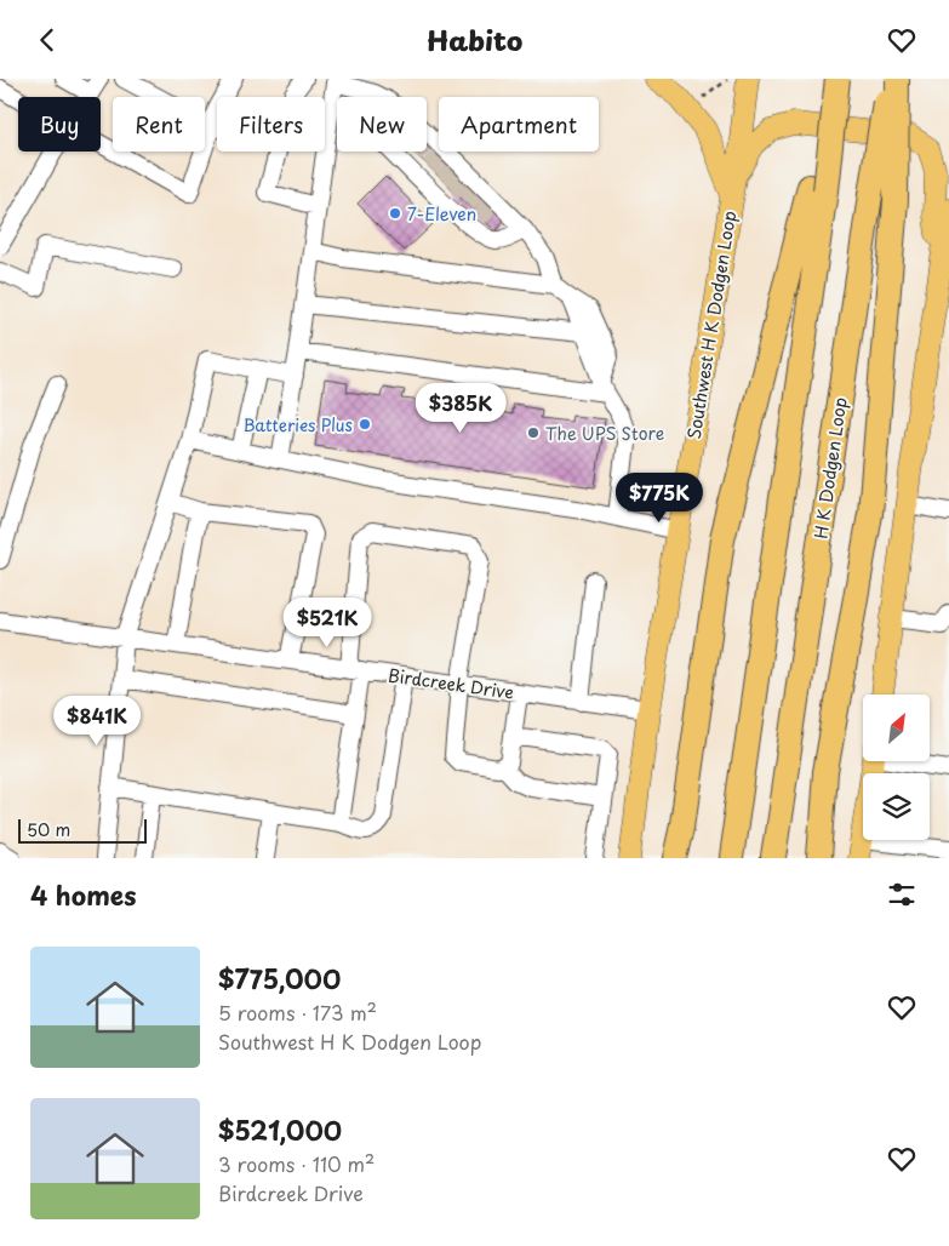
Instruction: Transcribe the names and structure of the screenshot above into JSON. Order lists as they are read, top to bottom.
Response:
{
  "streets": {
    "highway": ["H K Dodgen Loop"],
    "main road": ["Southwest H K Dodgen Loop"],
    "street": ["Birdcreek Drive"]
  },
  "crossings": [
    ["Southwest H K Dodgen Loop", "Birdcreek Drive"]
  ],
  "places": ["7-Eleven", "Batteries Plus", "The UPS Store"],
  "scale_bar": "50 m",
  "north": "top right",
  "page": {
    "header": "Habito",
    "chip": [
      "Buy",
      "Rent",
      "Filters",
      "New",
      "Apartment"
    ],
    "price": [
      "$385K",
      "$775K",
      "$521K",
      "$841K"
    ],
    "scale": "50 m",
    "heading": "4 homes",
    "list": [
      {
        "name": "$775,000",
        "note": "5 rooms · 173 m² · Southwest H K Dodgen Loop"
      },
      {
        "name": "$521,000",
        "note": "3 rooms · 110 m² · Birdcreek Drive"
      }
    ]
  }
}
